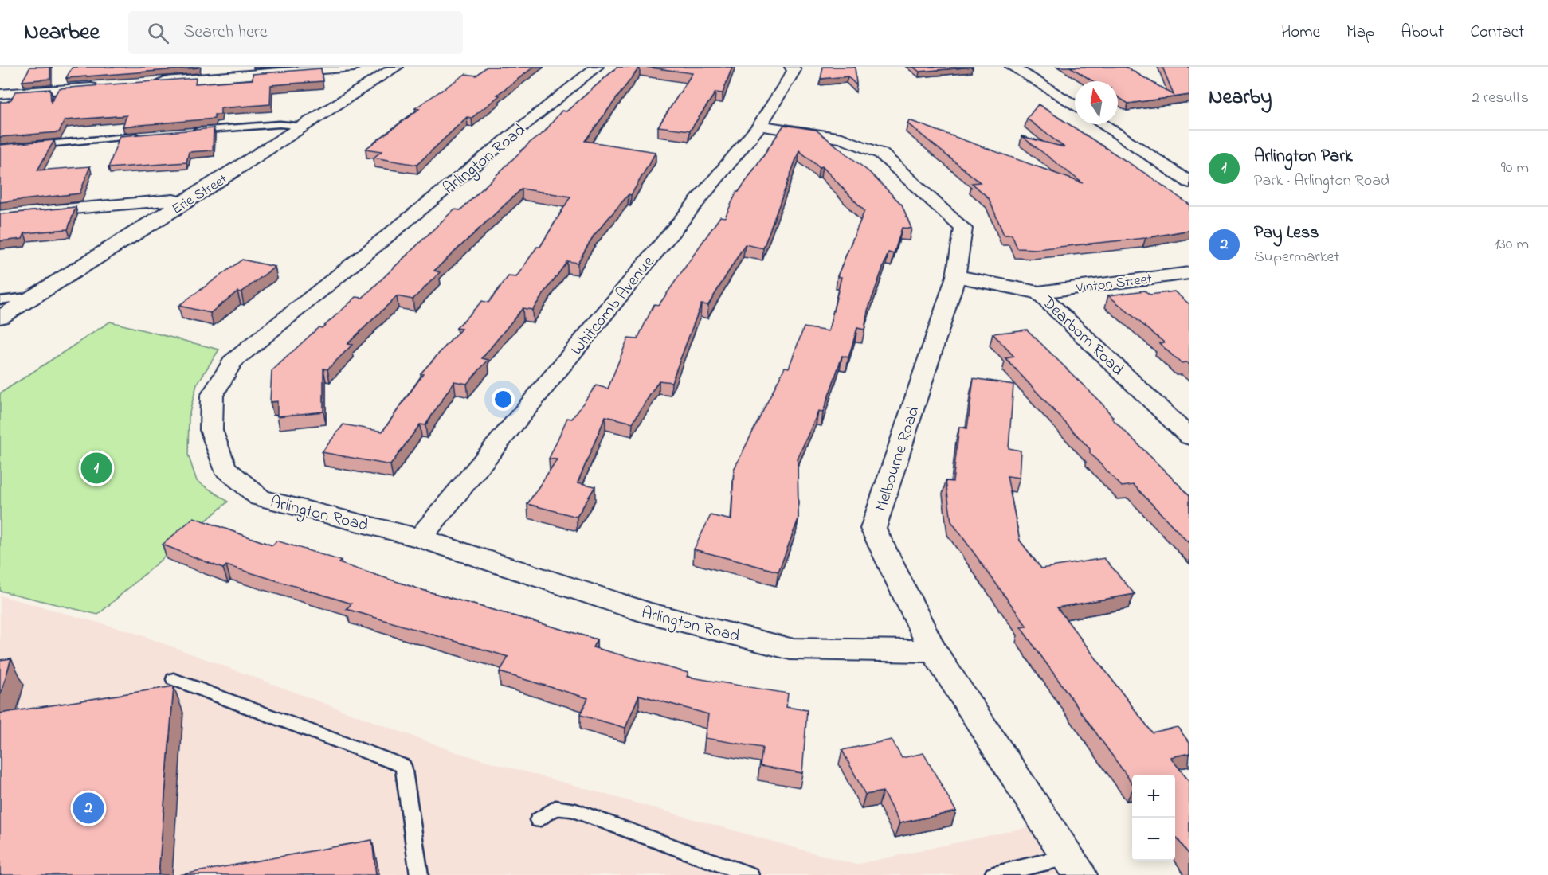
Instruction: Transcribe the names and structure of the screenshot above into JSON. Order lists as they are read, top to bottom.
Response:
{
  "streets": {
    "street": [
      "Arlington Road",
      "Erie Street",
      "Vinton Street",
      "Whitcomb Avenue",
      "Dearborn Road",
      "Melbourne Road"
    ]
  },
  "crossings": [
    ["Arlington Road", "Whitcomb Avenue"],
    ["Arlington Road", "Melbourne Road"],
    ["Vinton Street", "Dearborn Road"],
    ["Whitcomb Avenue", "Melbourne Road"],
    ["Dearborn Road", "Melbourne Road"]
  ],
  "north": "top",
  "page": {
    "header": "Nearbee",
    "search": "Search here",
    "nav": [
      "Home",
      "Map",
      "About",
      "Contact"
    ],
    "heading": ["Nearby", "2 results"],
    "list": [
      {
        "mark": "1",
        "name": "Arlington Park",
        "note": "Park · Arlington Road",
        "value": "90 m"
      },
      {
        "mark": "2",
        "name": "Pay Less",
        "note": "Supermarket",
        "value": "130 m"
      }
    ],
    "pins": ["1", "2"],
    "map_buttons": ["+", "−"]
  }
}
